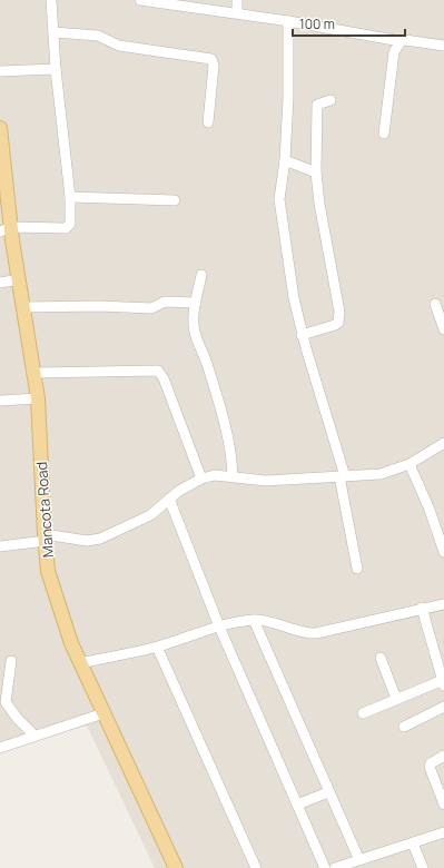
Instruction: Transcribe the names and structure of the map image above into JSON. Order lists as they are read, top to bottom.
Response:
{
  "streets": {
    "main road": ["Mancota Road"]
  },
  "scale_bar": "100 m"
}
